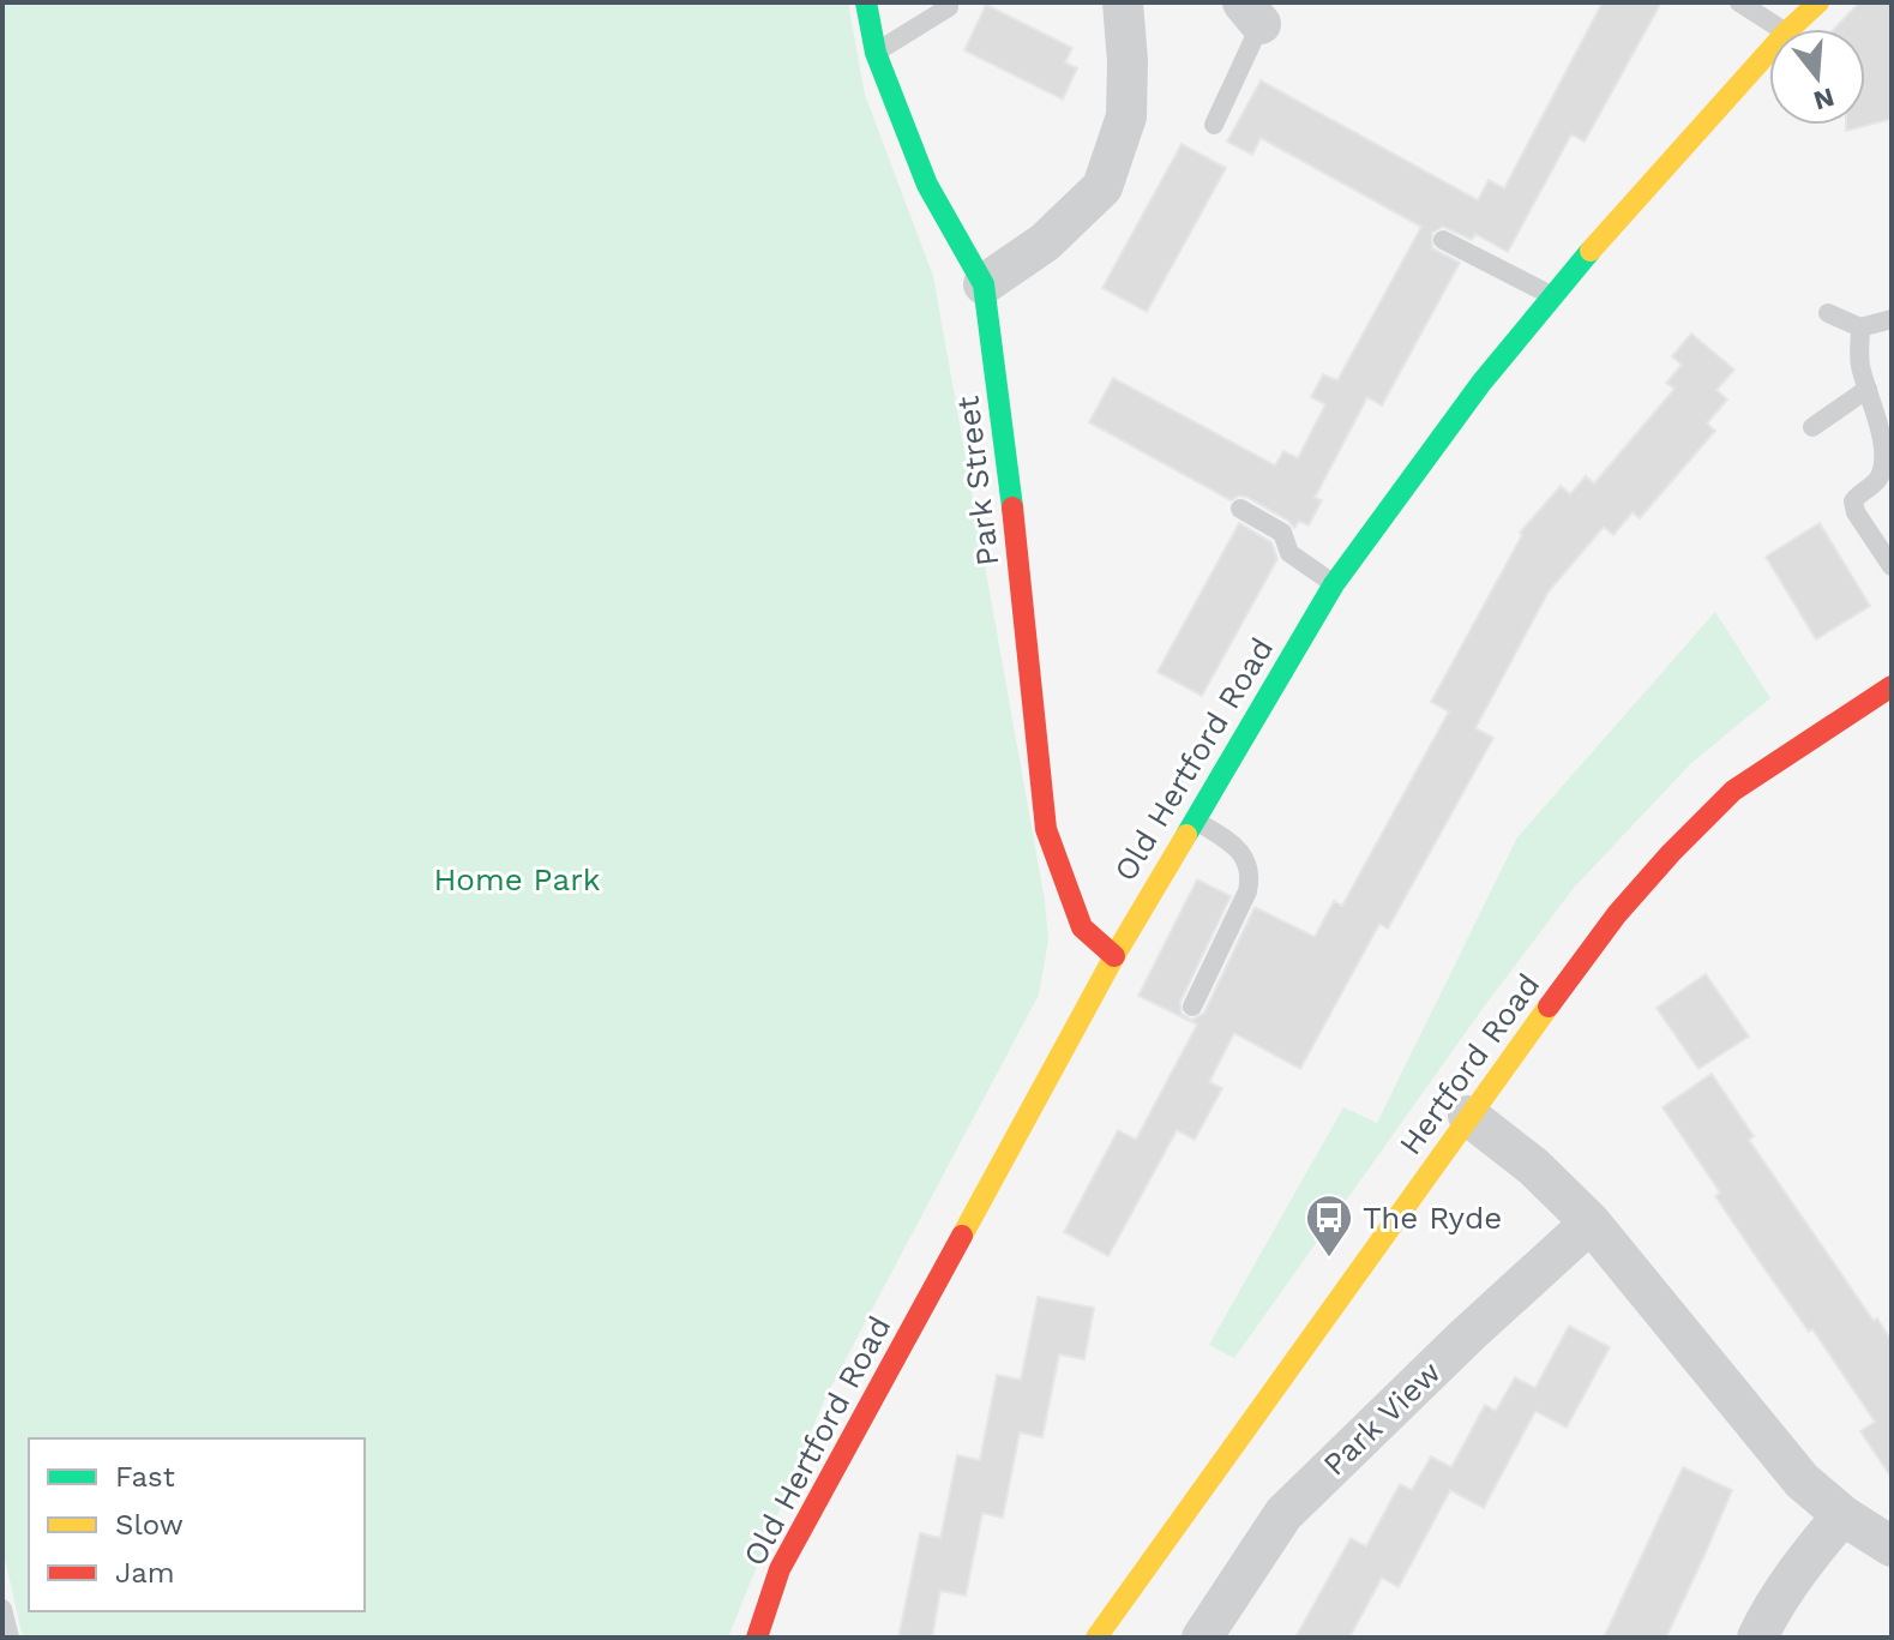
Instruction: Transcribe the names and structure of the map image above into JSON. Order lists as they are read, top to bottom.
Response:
{
  "streets": {
    "street": [
      "Park Street",
      "Old Hertford Road",
      "Hertford Road",
      "Park View"
    ]
  },
  "crossings": [
    ["Park Street", "Old Hertford Road"]
  ],
  "parks": ["Home Park"],
  "places": {
    "bus stop": ["The Ryde"]
  },
  "legend": ["Fast", "Slow", "Jam"],
  "north": "bottom"
}
